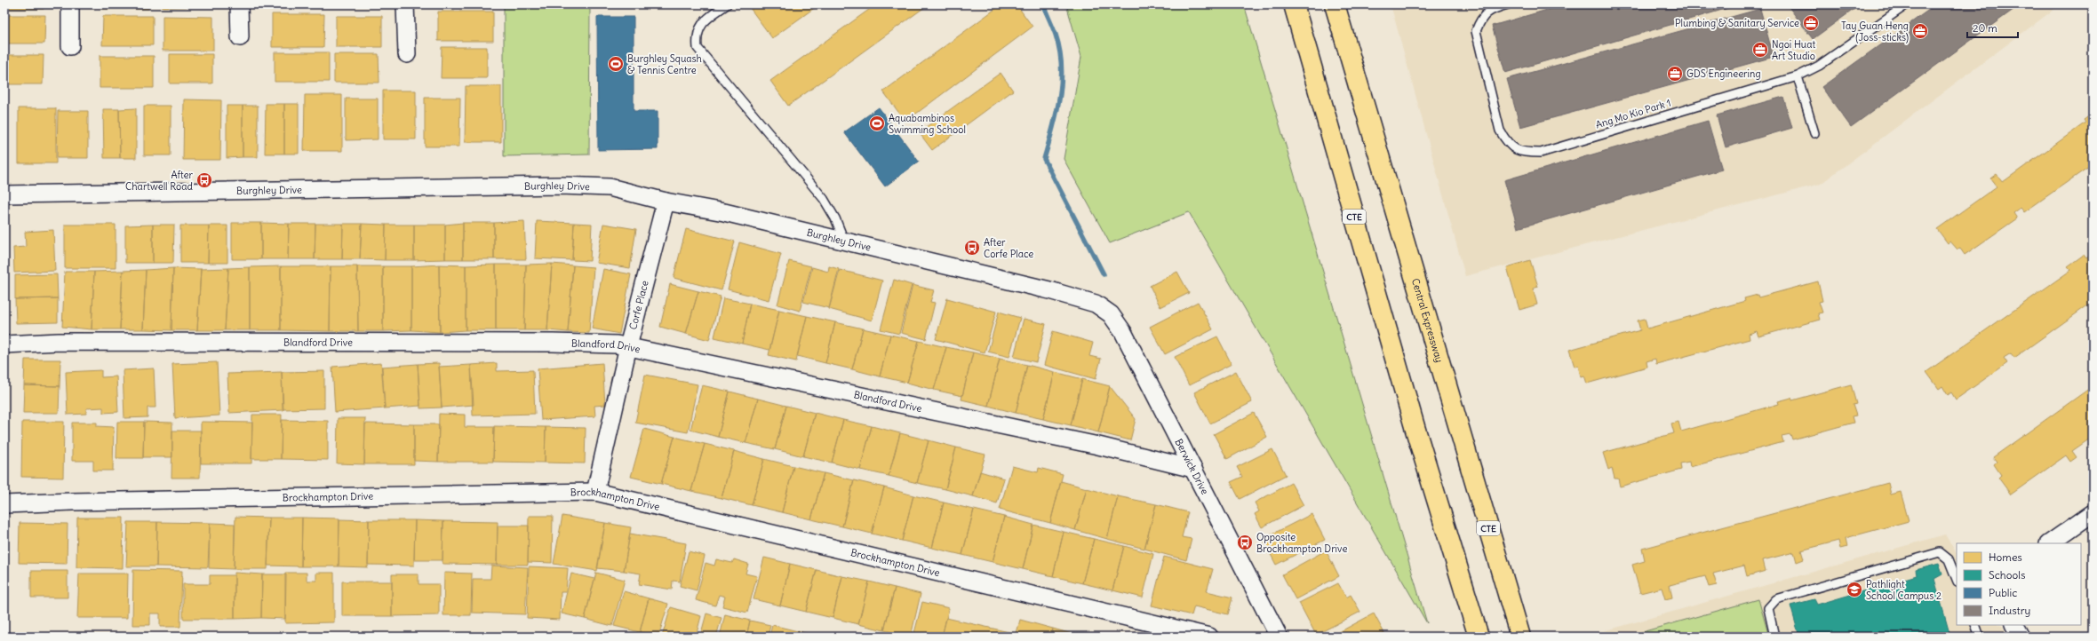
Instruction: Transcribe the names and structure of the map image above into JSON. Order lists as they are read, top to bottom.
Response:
{
  "streets": {
    "highway": ["CTE", "Central Expressway"],
    "street": [
      "Burghley Drive",
      "Corfe Place",
      "Blandford Drive",
      "Berwick Drive",
      "Brockhampton Drive"
    ],
    "lane": ["Ang Mo Kio Park 1"]
  },
  "crossings": [
    ["Burghley Drive", "Corfe Place"],
    ["Burghley Drive", "Berwick Drive"],
    ["Corfe Place", "Blandford Drive"],
    ["Corfe Place", "Brockhampton Drive"],
    ["Blandford Drive", "Berwick Drive"]
  ],
  "places": {
    "office": [
      "Plumbing & Sanitary Service",
      "Tay Guan Heng (Joss-sticks)",
      "Ngoi Huat Art Studio",
      "GDS Engineering"
    ],
    "sports": ["Burghley Squash & Tennis Centre", "Aquabambinos Swimming School"],
    "bus stop": ["After Chartwell Road", "After Corfe Place", "Opposite Brockhampton Drive"],
    "school or university": ["Pathlight School Campus 2"]
  },
  "legend": [
    "Homes",
    "Schools",
    "Public",
    "Industry"
  ],
  "scale_bar": "20 m"
}
